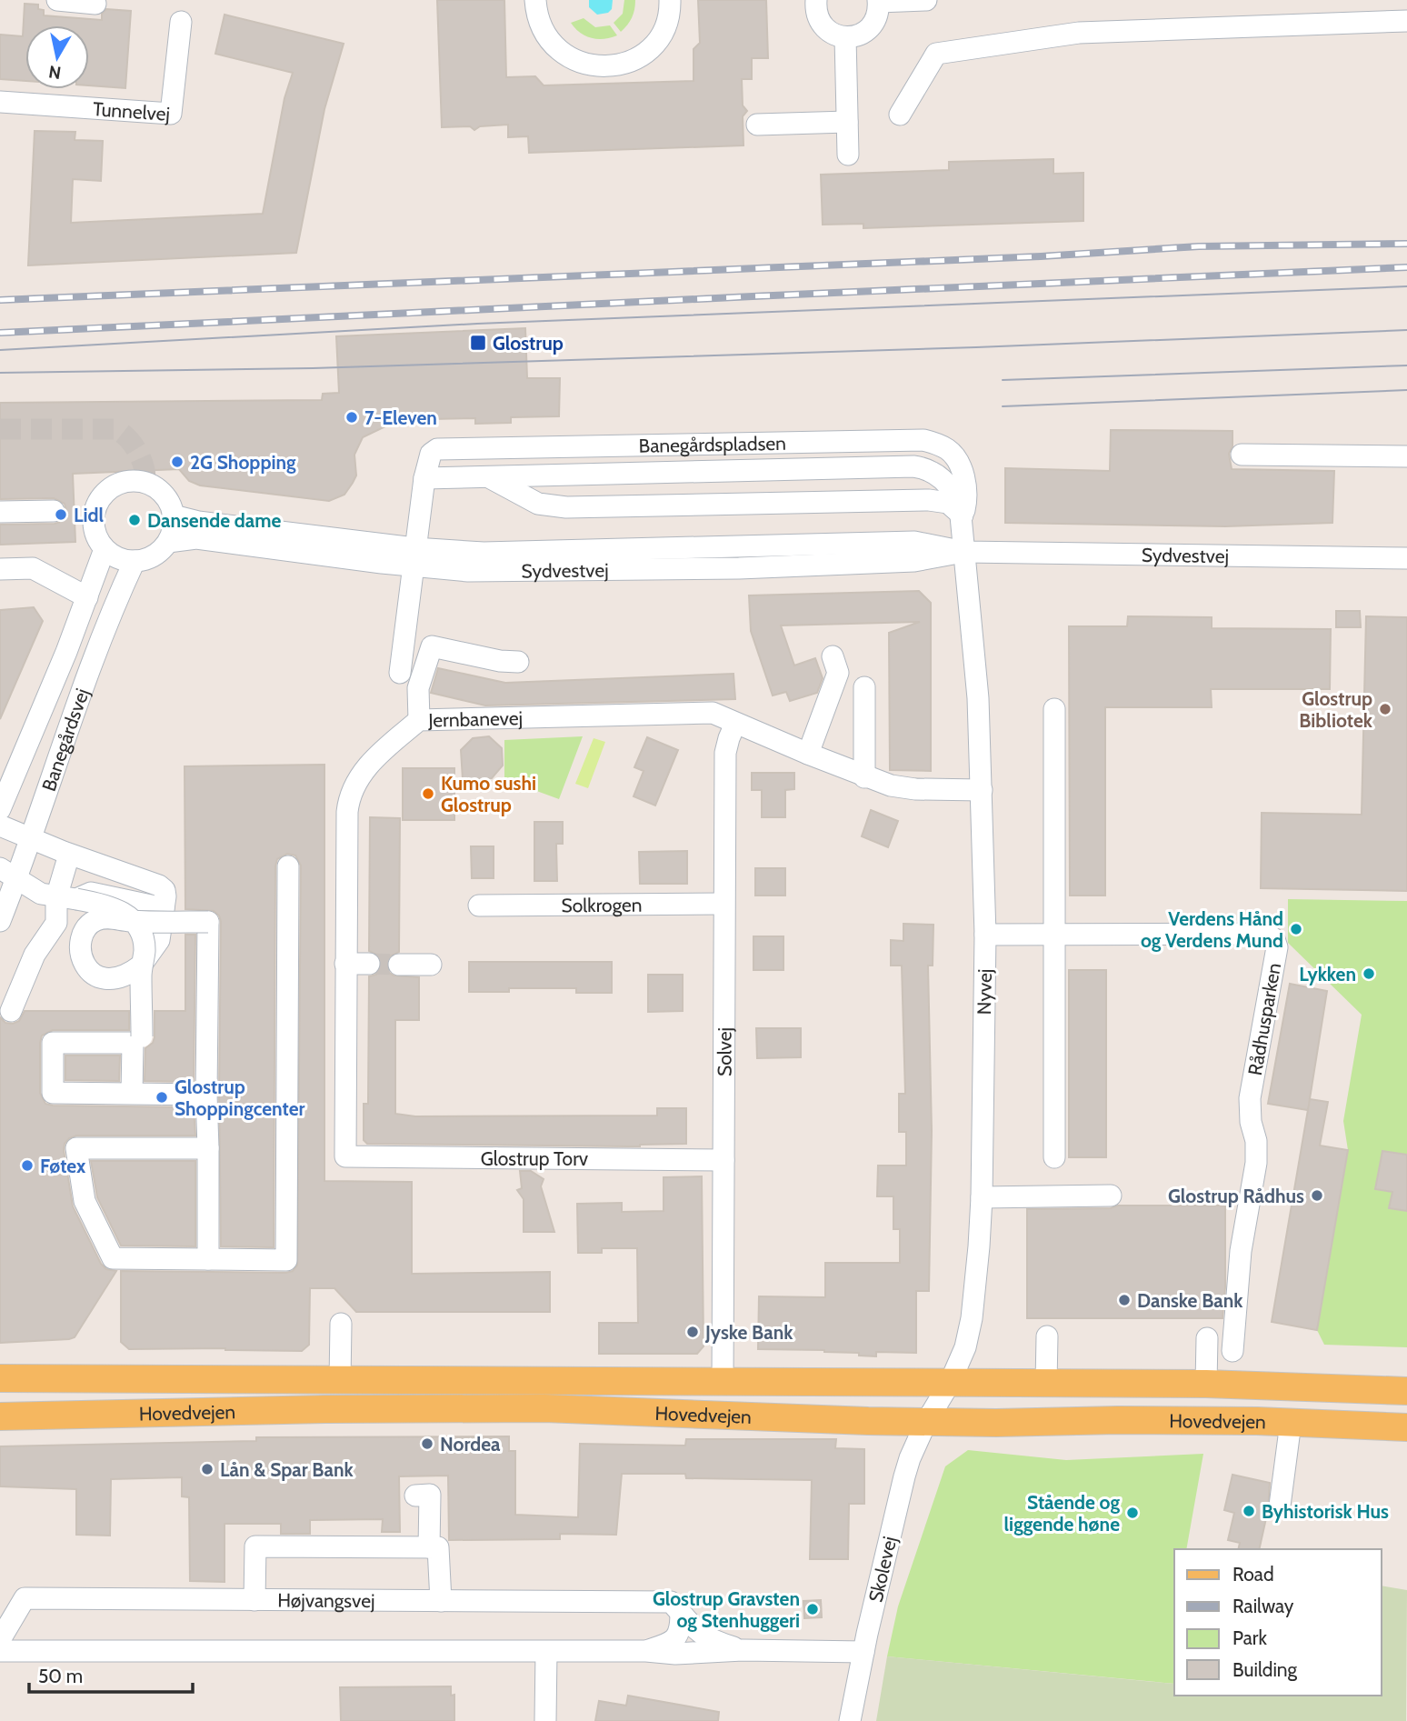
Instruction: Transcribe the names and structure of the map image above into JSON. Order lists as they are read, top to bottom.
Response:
{
  "streets": {
    "main road": ["Hovedvejen"],
    "street": [
      "Tunnelvej",
      "Banegårdspladsen",
      "Sydvestvej",
      "Jernbanevej",
      "Banegårdsvej",
      "Solkrogen",
      "Nyvej",
      "Rådhusparken",
      "Solvej",
      "Glostrup Torv",
      "Skolevej",
      "Højvangsvej"
    ]
  },
  "crossings": [
    ["Banegårdspladsen", "Sydvestvej"],
    ["Banegårdspladsen", "Nyvej"],
    ["Sydvestvej", "Banegårdsvej"],
    ["Sydvestvej", "Nyvej"],
    ["Jernbanevej", "Nyvej"],
    ["Jernbanevej", "Solvej"],
    ["Jernbanevej", "Glostrup Torv"],
    ["Solkrogen", "Solvej"],
    ["Nyvej", "Rådhusparken"],
    ["Nyvej", "Hovedvejen"],
    ["Nyvej", "Skolevej"],
    ["Solvej", "Glostrup Torv"],
    ["Solvej", "Hovedvejen"],
    ["Hovedvejen", "Skolevej"],
    ["Skolevej", "Højvangsvej"]
  ],
  "places": {
    "transit": ["Glostrup"],
    "other": [
      "7-Eleven",
      "2G Shopping",
      "Lidl",
      "Dansende dame",
      "Glostrup Bibliotek",
      "Kumo sushi Glostrup",
      "Verdens Hånd og Verdens Mund",
      "Lykken",
      "Glostrup Shoppingcenter",
      "Føtex",
      "Glostrup Rådhus",
      "Danske Bank",
      "Jyske Bank",
      "Nordea",
      "Lån & Spar Bank",
      "Byhistorisk Hus",
      "Stående og liggende høne",
      "Glostrup Gravsten og Stenhuggeri"
    ]
  },
  "legend": [
    "Road",
    "Railway",
    "Park",
    "Building"
  ],
  "scale_bar": "50 m",
  "north": "bottom"
}
